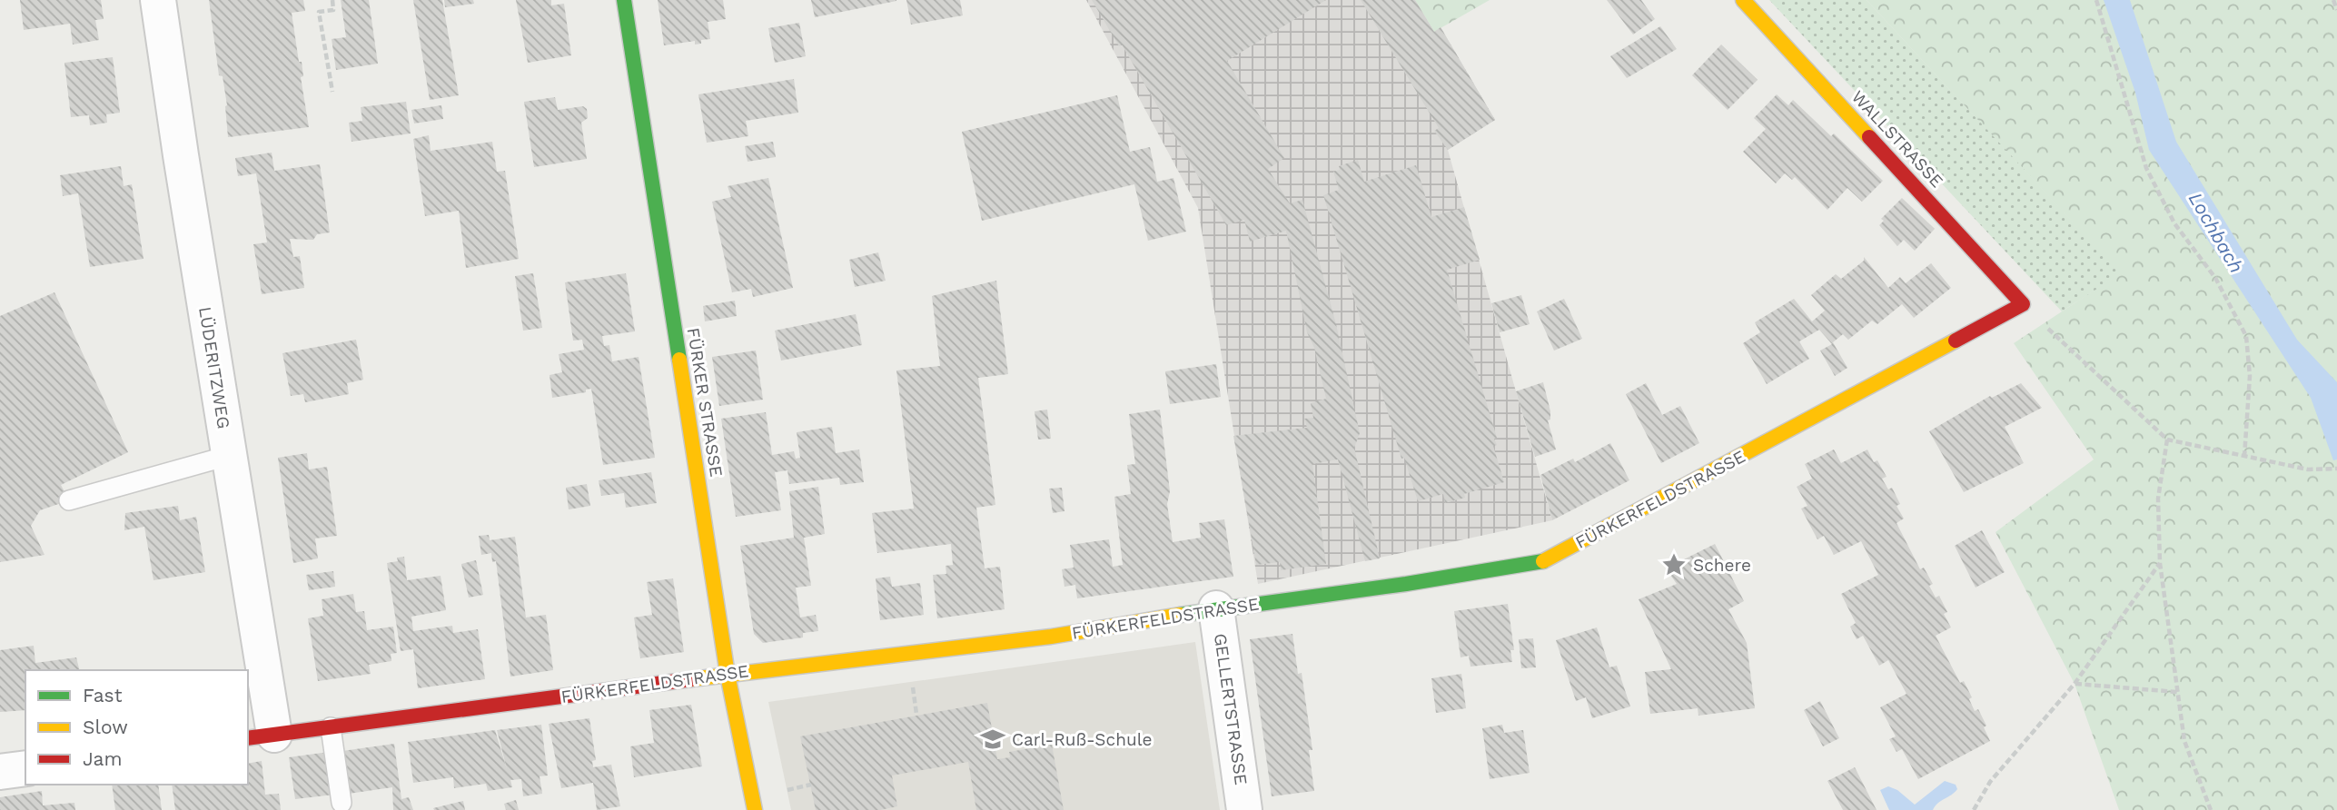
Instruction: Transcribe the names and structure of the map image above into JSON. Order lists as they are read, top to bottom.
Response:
{
  "streets": {
    "street": [
      "WALLSTRASSE",
      "LÜDERITZWEG",
      "FÜRKER STRASSE",
      "FÜRKERFELDSTRASSE",
      "GELLERTSTRASSE"
    ]
  },
  "crossings": [
    ["WALLSTRASSE", "FÜRKERFELDSTRASSE"],
    ["LÜDERITZWEG", "FÜRKERFELDSTRASSE"],
    ["FÜRKER STRASSE", "FÜRKERFELDSTRASSE"],
    ["FÜRKERFELDSTRASSE", "GELLERTSTRASSE"]
  ],
  "water": ["Lochbach"],
  "places": {
    "place": ["Schere"],
    "school or university": ["Carl-Ruß-Schule"]
  },
  "legend": ["Fast", "Slow", "Jam"]
}
